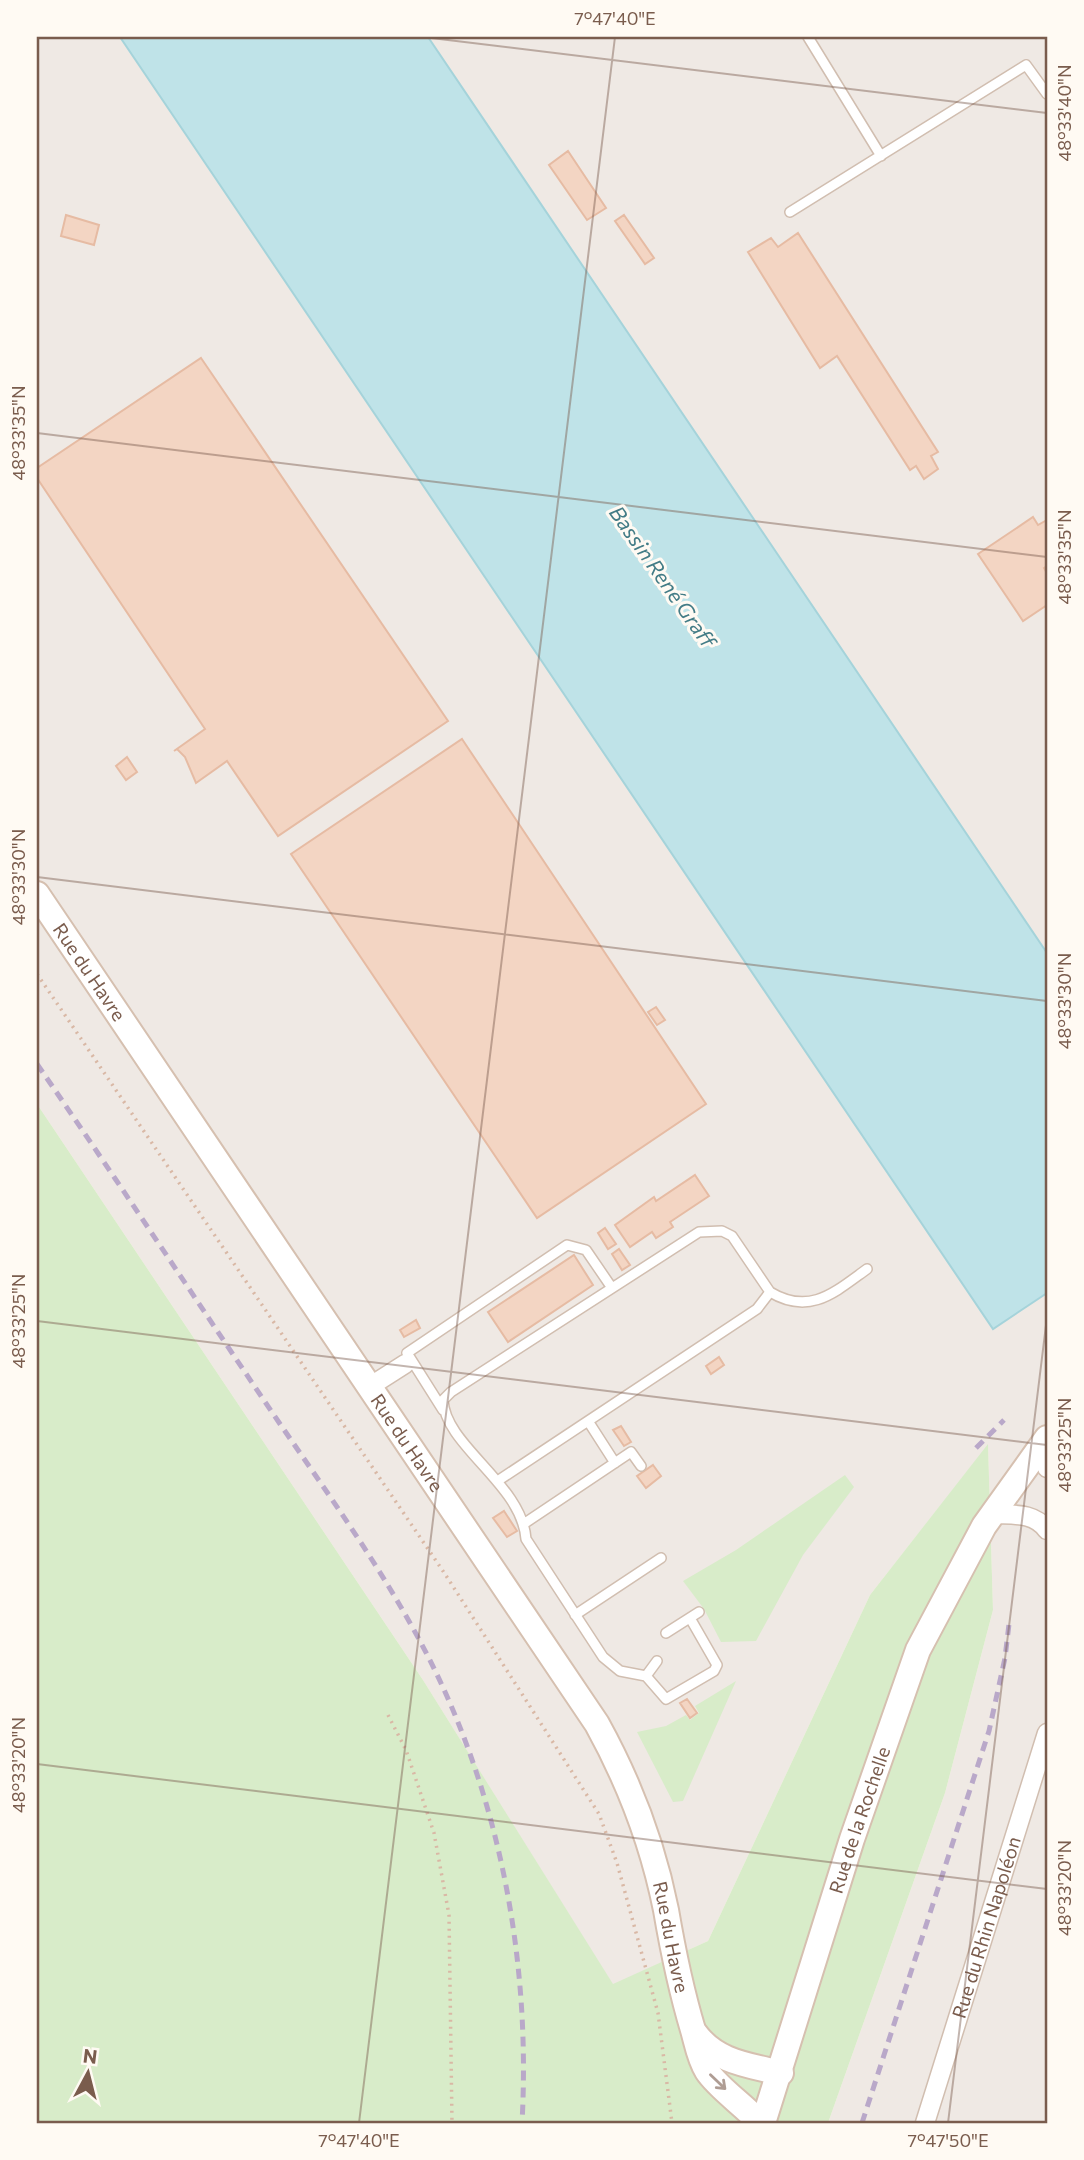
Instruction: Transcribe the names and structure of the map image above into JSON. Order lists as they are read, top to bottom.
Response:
{
  "streets": {
    "main road": ["Rue du Havre", "Rue de la Rochelle"],
    "street": ["Rue du Rhin Napoléon"]
  },
  "crossings": [
    ["Rue du Havre", "Rue de la Rochelle"]
  ],
  "water": ["Bassin René Graff"],
  "north": "top",
  "coordinates": [
    "7°47'40\"E",
    "48°33'40\"N",
    "48°33'35\"N",
    "48°33'30\"N",
    "48°33'25\"N",
    "48°33'20\"N",
    "7°47'50\"E"
  ]
}
